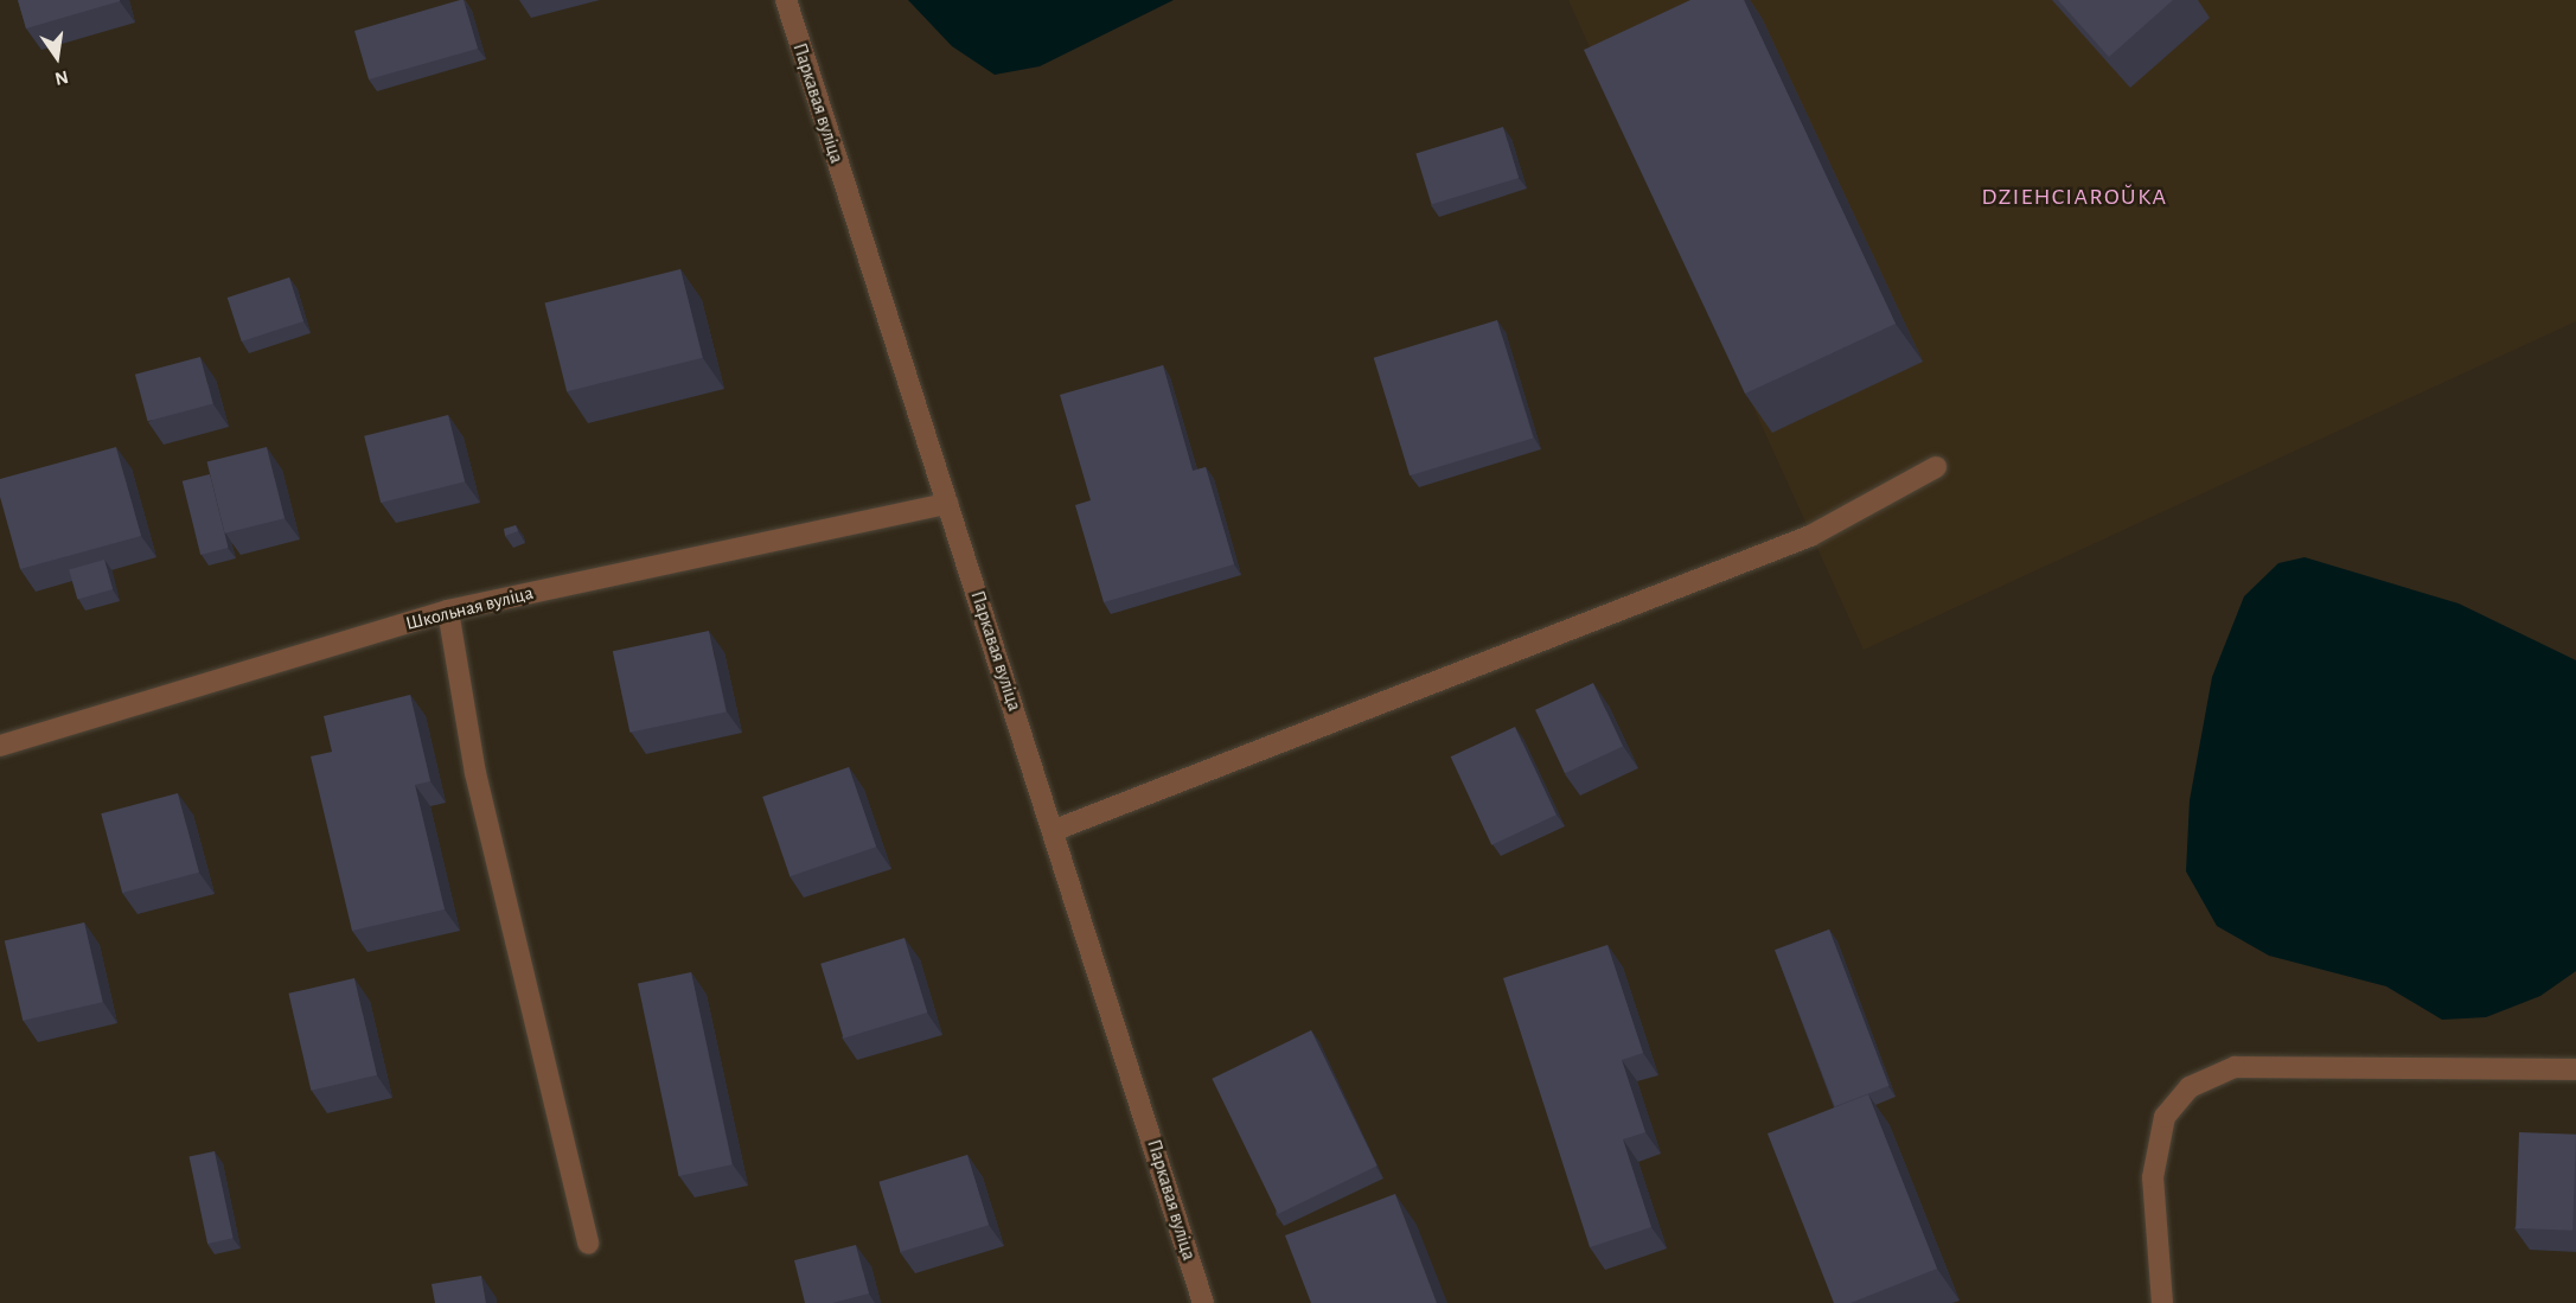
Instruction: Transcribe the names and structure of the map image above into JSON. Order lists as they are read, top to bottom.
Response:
{
  "streets": {
    "street": ["Паркавая вуліца", "Школьная вуліца"]
  },
  "crossings": [
    ["Паркавая вуліца", "Школьная вуліца"]
  ],
  "districts": ["DZIEHCIAROŬKA"],
  "north": "bottom"
}
